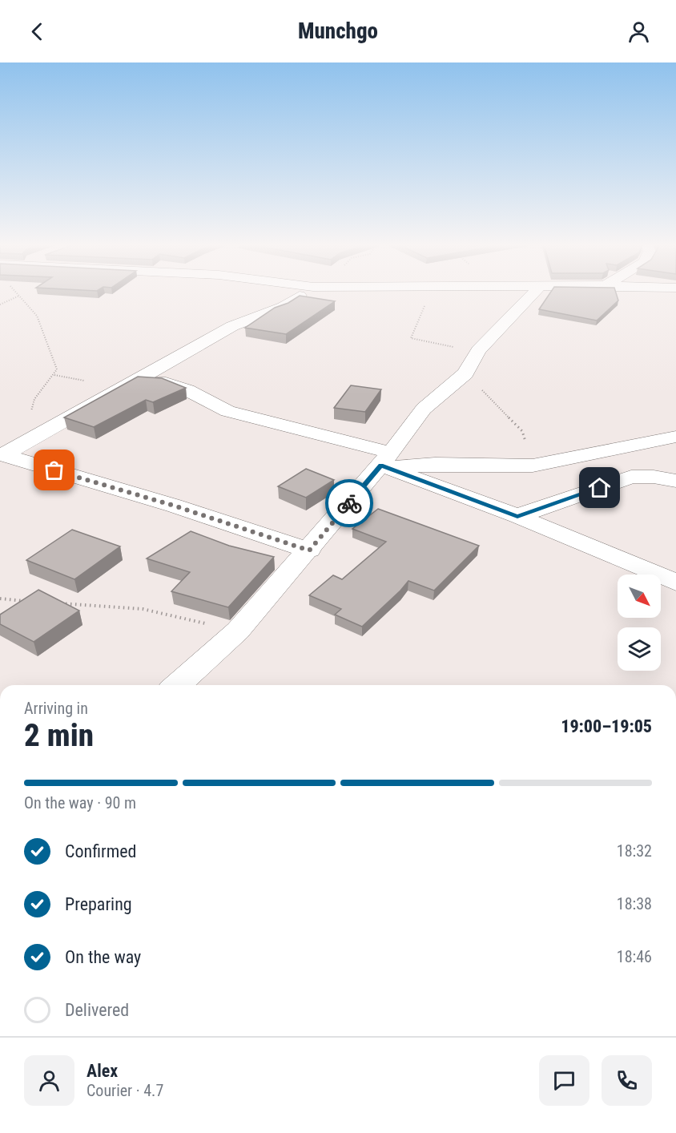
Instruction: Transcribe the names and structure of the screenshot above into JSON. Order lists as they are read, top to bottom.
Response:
{
  "north": "bottom right",
  "page": {
    "header": "Munchgo",
    "heading": ["2 min", "Arriving in", "19:00–19:05"],
    "panel": ["Alex", "Courier · 4.7"],
    "bar": "On the way · 90 m",
    "list": [
      ["Confirmed", "18:32"],
      ["Preparing", "18:38"],
      ["On the way", "18:46"],
      "Delivered"
    ]
  }
}
